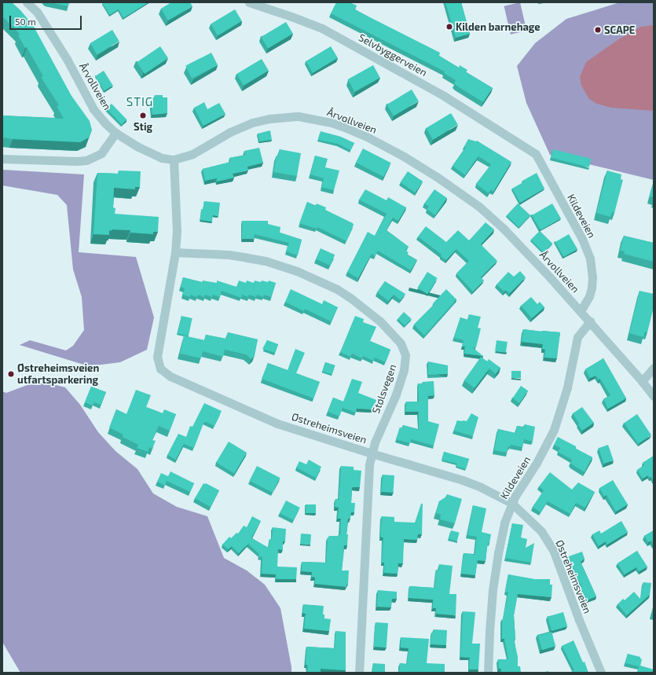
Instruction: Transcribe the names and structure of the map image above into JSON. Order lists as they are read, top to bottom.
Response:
{
  "streets": {
    "street": [
      "Selvbyggerveien",
      "Årvollveien",
      "Kildeveien",
      "Stølsvegen",
      "Østreheimsveien"
    ]
  },
  "crossings": [
    ["Selvbyggerveien", "Kildeveien"],
    ["Årvollveien", "Kildeveien"],
    ["Årvollveien", "Østreheimsveien"],
    ["Kildeveien", "Østreheimsveien"],
    ["Stølsvegen", "Østreheimsveien"]
  ],
  "districts": ["STIG"],
  "places": [
    "Kilden barnehage",
    "SCAPE",
    "Stig",
    "Østreheimsveien utfartsparkering"
  ],
  "scale_bar": "50 m"
}
